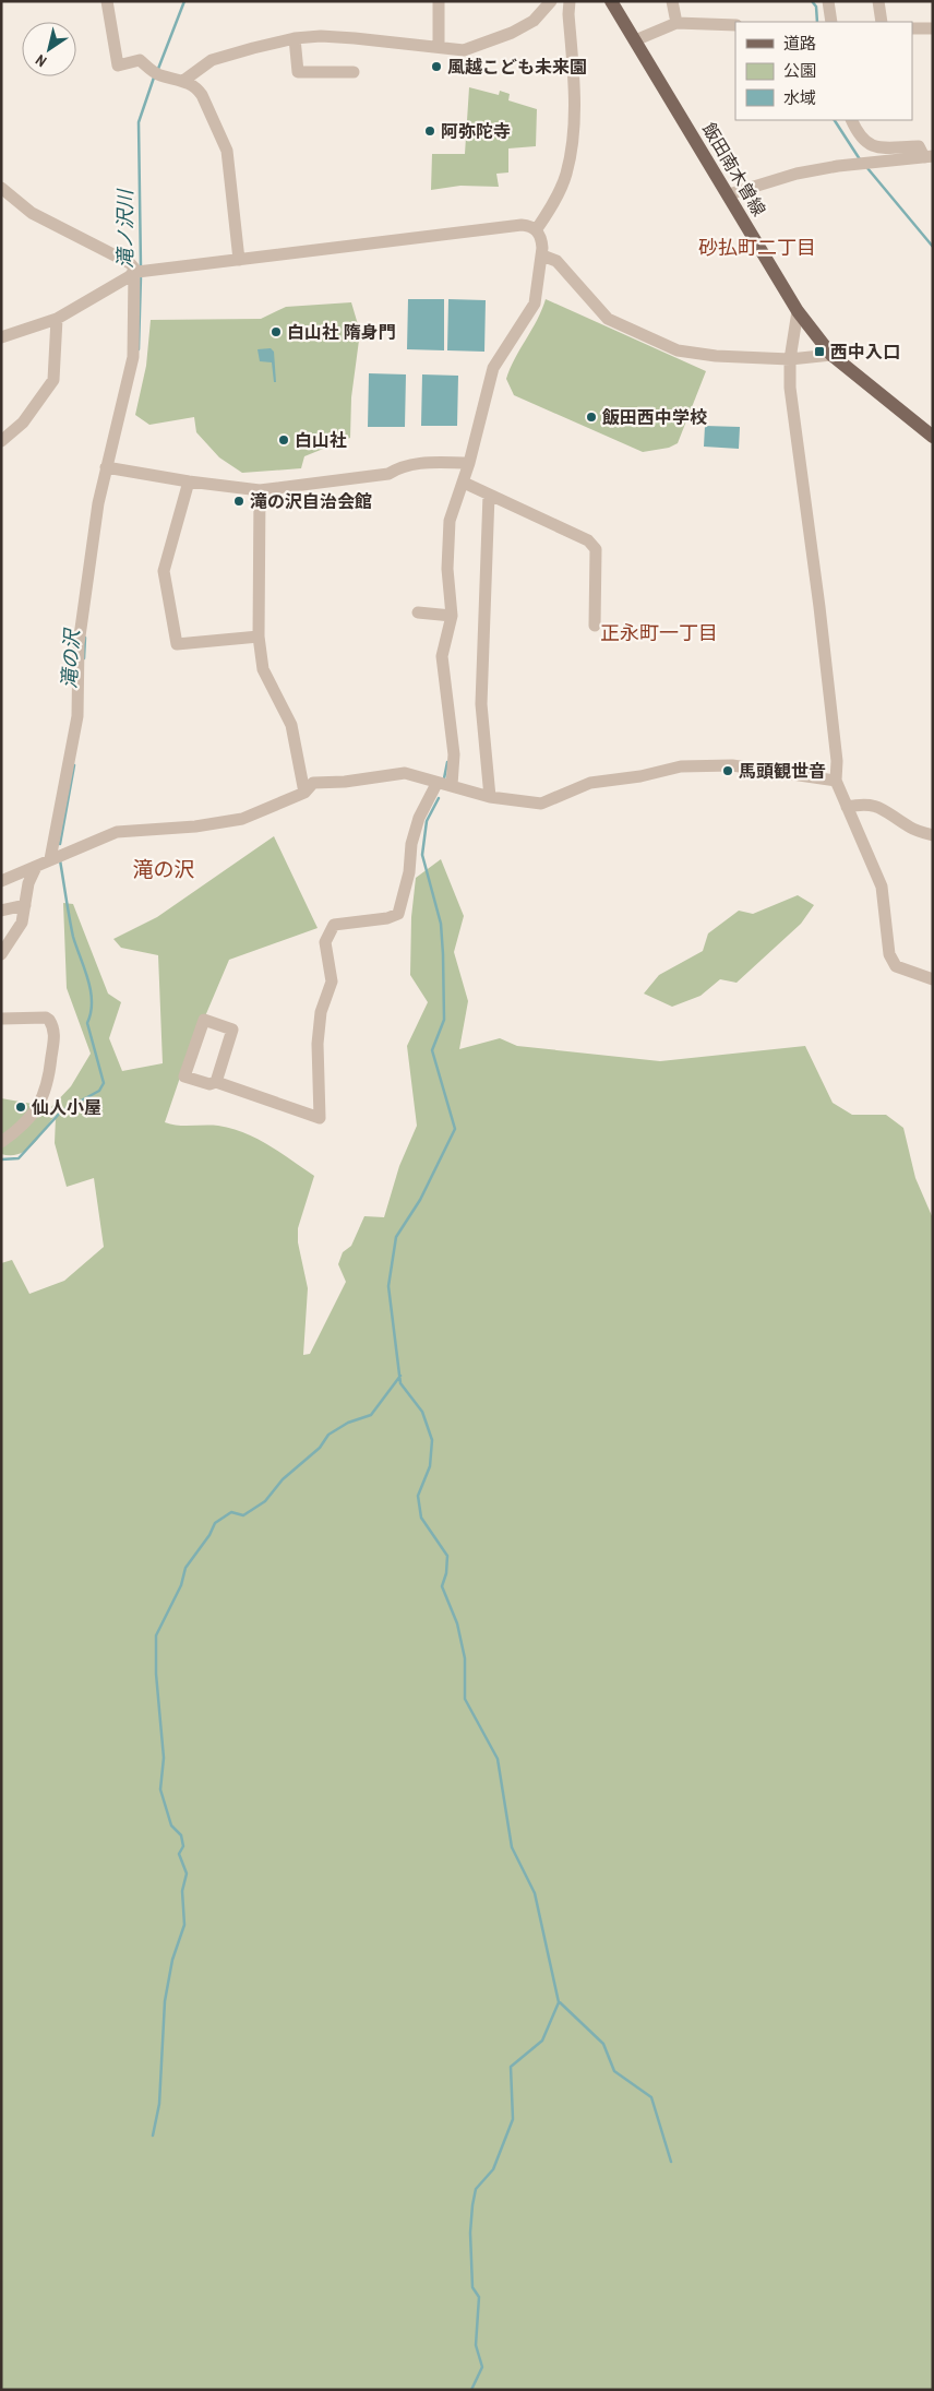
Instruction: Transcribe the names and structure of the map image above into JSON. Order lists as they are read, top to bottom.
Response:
{
  "streets": {
    "main road": ["飯田南木曽線"]
  },
  "districts": ["砂払町二丁目", "正永町一丁目", "滝の沢"],
  "water": ["滝ノ沢川", "滝の沢"],
  "places": {
    "other": [
      "風越こども未来園",
      "阿弥陀寺",
      "白山社 隋身門",
      "飯田西中学校",
      "白山社",
      "滝の沢自治会館",
      "馬頭観世音",
      "仙人小屋"
    ],
    "transit": ["西中入口"]
  },
  "legend": ["道路", "公園", "水域"],
  "north": "bottom left"
}
